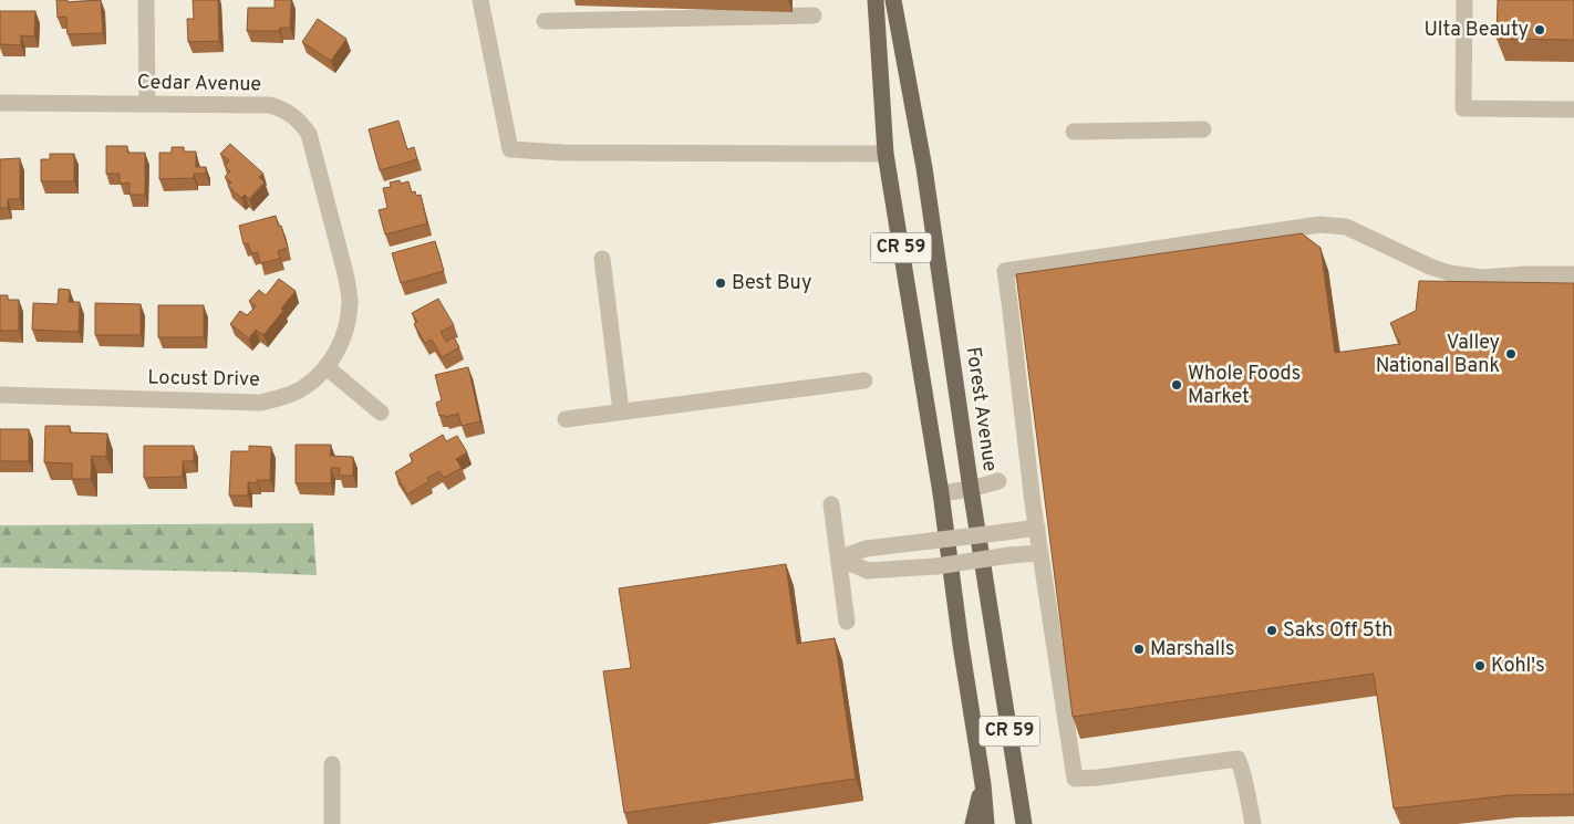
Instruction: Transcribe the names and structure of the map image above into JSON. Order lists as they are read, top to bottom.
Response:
{
  "streets": {
    "main road": ["CR 59", "Forest Avenue"],
    "street": ["Cedar Avenue", "Locust Drive"]
  },
  "crossings": [
    ["Cedar Avenue", "Locust Drive"]
  ],
  "places": [
    "Ulta Beauty",
    "Best Buy",
    "Valley National Bank",
    "Whole Foods Market",
    "Saks Off 5th",
    "Marshalls",
    "Kohl's"
  ]
}
